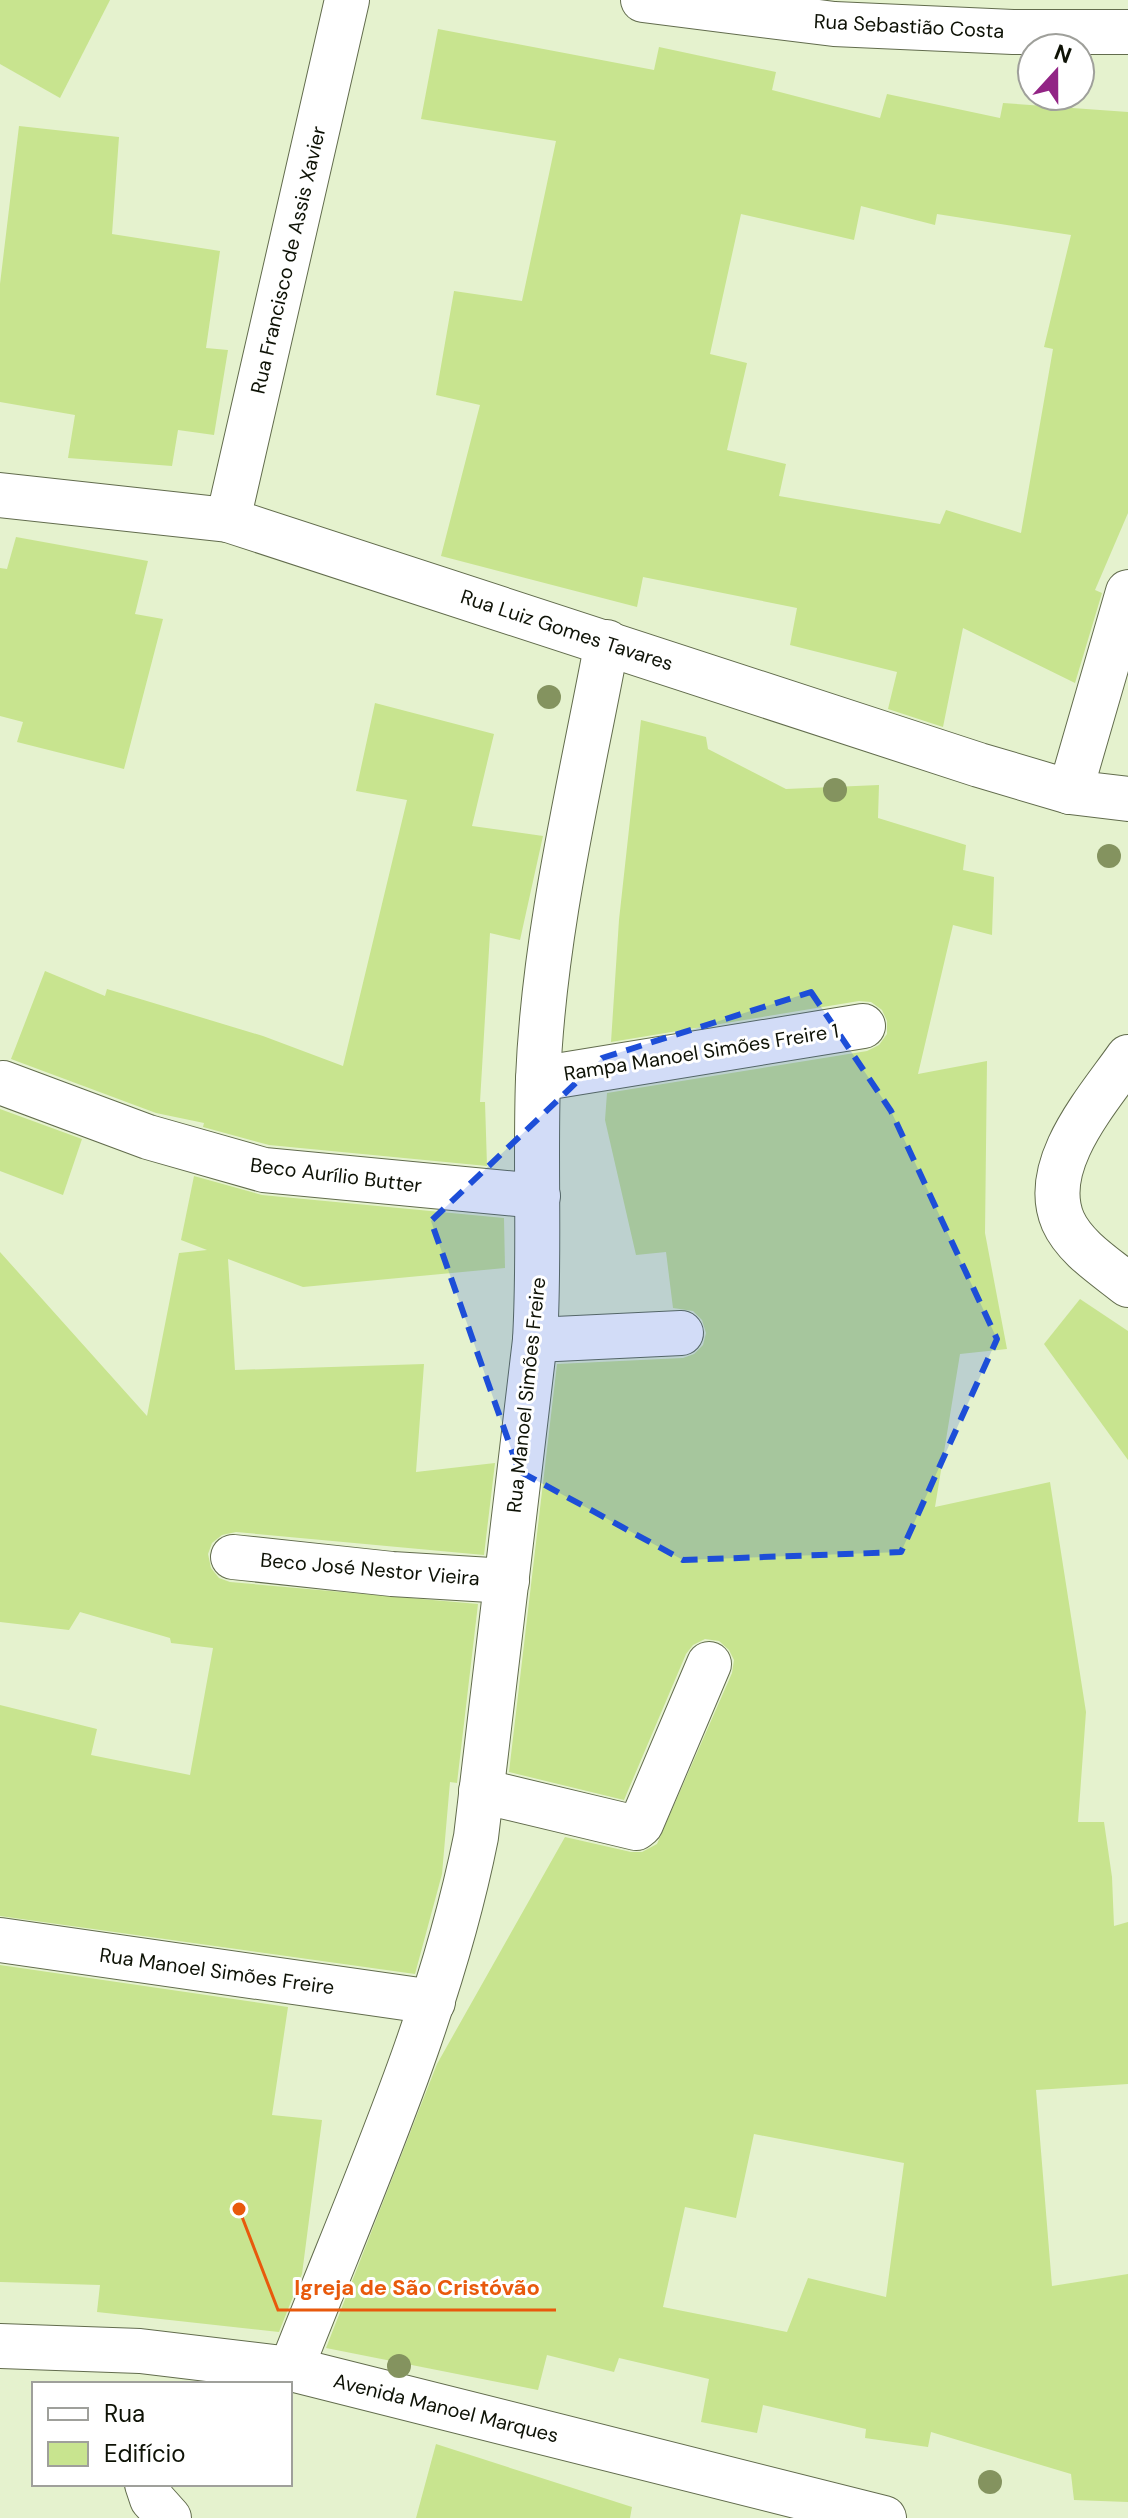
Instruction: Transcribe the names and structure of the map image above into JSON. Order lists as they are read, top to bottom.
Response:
{
  "streets": {
    "street": [
      "Rua Sebastião Costa",
      "Rua Francisco de Assis Xavier",
      "Rua Luiz Gomes Tavares",
      "Rampa Manoel Simões Freire 1",
      "Beco Aurílio Butter",
      "Rua Manoel Simões Freire",
      "Beco José Nestor Vieira",
      "Avenida Manoel Marques"
    ]
  },
  "crossings": [
    ["Rua Francisco de Assis Xavier", "Rua Luiz Gomes Tavares"],
    ["Rua Luiz Gomes Tavares", "Rua Manoel Simões Freire"],
    ["Rampa Manoel Simões Freire 1", "Rua Manoel Simões Freire"],
    ["Beco Aurílio Butter", "Rua Manoel Simões Freire"],
    ["Rua Manoel Simões Freire", "Beco José Nestor Vieira"],
    ["Rua Manoel Simões Freire", "Avenida Manoel Marques"]
  ],
  "places": ["Igreja de São Cristóvão"],
  "legend": ["Rua", "Edifício"],
  "north": "top"
}
